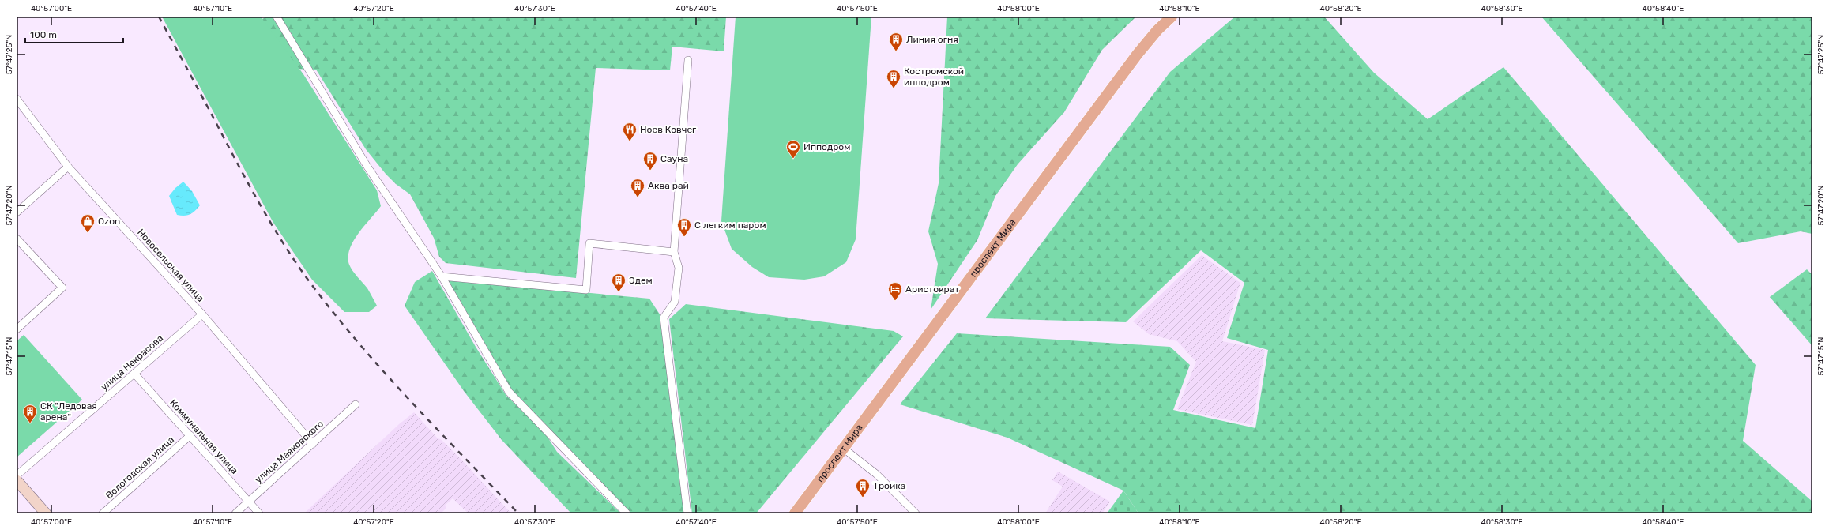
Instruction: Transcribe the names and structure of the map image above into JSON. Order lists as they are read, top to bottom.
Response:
{
  "streets": {
    "main road": ["проспект Мира"],
    "street": [
      "Новосельская улица",
      "улица Некрасова",
      "Коммунальная улица",
      "улица Маяковского",
      "Вологодская улица"
    ]
  },
  "crossings": [
    ["Новосельская улица", "улица Некрасова"],
    ["Новосельская улица", "улица Маяковского"],
    ["улица Некрасова", "Коммунальная улица"],
    ["Коммунальная улица", "улица Маяковского"],
    ["Коммунальная улица", "Вологодская улица"]
  ],
  "places": {
    "building": [
      "Линия огня",
      "Костромской ипподром",
      "Сауна",
      "Аква рай",
      "С легким паром",
      "Эдем",
      "СК \"Ледовая арена\"",
      "Тройка"
    ],
    "restaurant": ["Ноев Ковчег"],
    "sports": ["Ипподром"],
    "shop": ["Ozon"],
    "hotel": ["Аристократ"]
  },
  "scale_bar": "100 m",
  "coordinates": [
    "40°57'00\"E",
    "40°57'10\"E",
    "40°57'20\"E",
    "40°57'30\"E",
    "40°57'40\"E",
    "40°57'50\"E",
    "40°58'00\"E",
    "40°58'10\"E",
    "40°58'20\"E",
    "40°58'30\"E",
    "40°58'40\"E",
    "57°47'25\"N",
    "57°47'20\"N",
    "57°47'15\"N"
  ]
}
